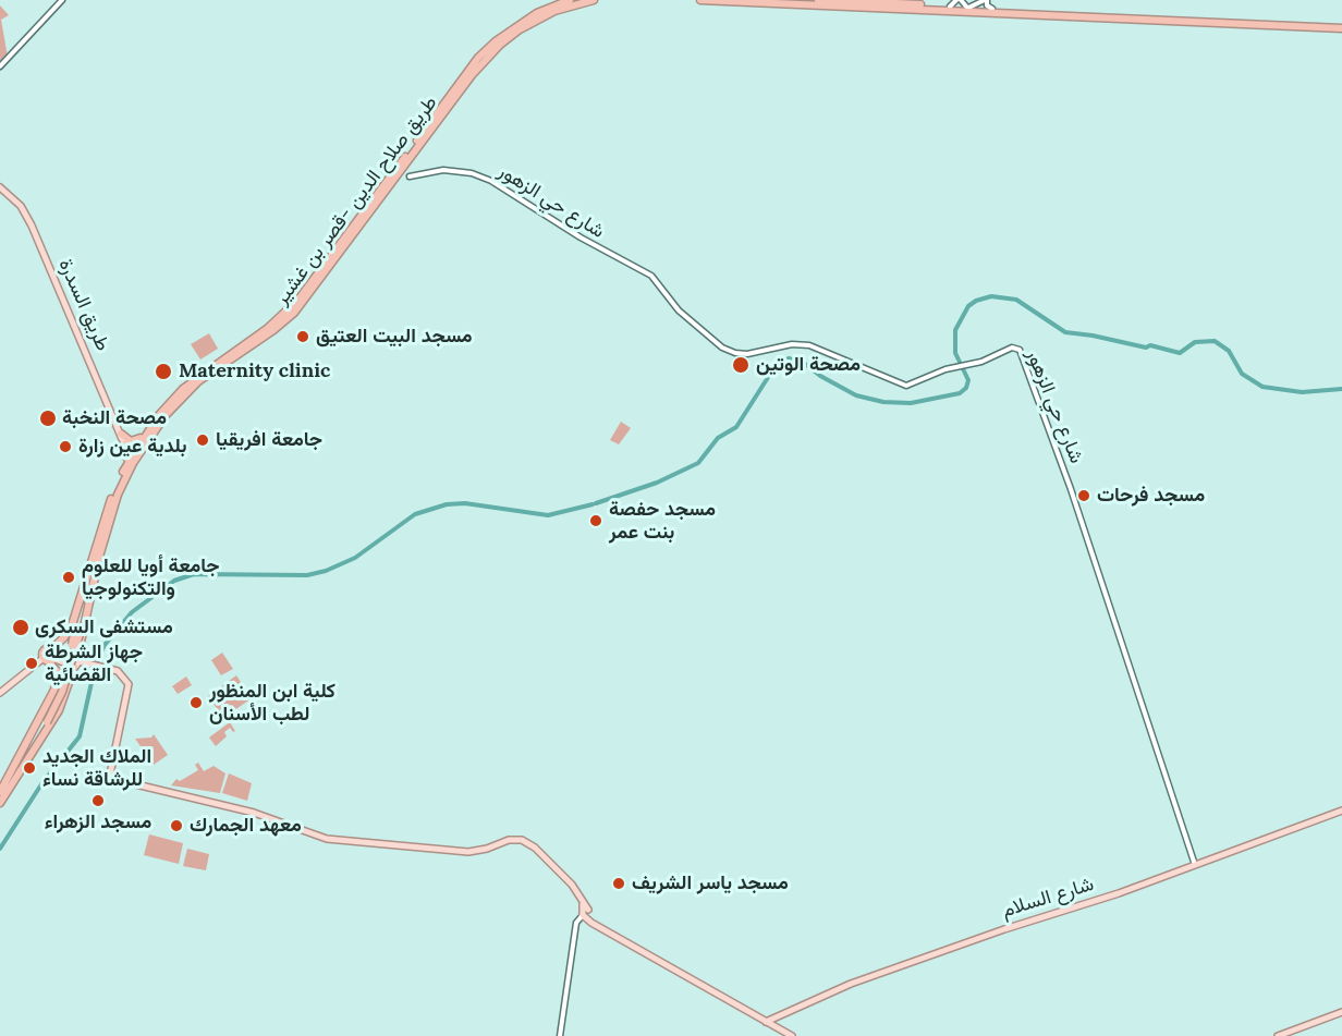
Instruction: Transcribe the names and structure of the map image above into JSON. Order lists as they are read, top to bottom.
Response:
{
  "streets": {
    "highway": ["طريق صلاح الدين -قصر بن غشير"],
    "main road": ["طريق السدرة", "شارع السلام"],
    "street": ["شارع حي الزهور"]
  },
  "crossings": [
    ["طريق صلاح الدين -قصر بن غشير", "طريق السدرة"],
    ["شارع حي الزهور", "شارع السلام"]
  ],
  "places": [
    "مسجد البيت العتيق",
    "مصحة الوتين",
    "Maternity clinic",
    "مصحة النخبة",
    "جامعة افريقيا",
    "بلدية عين زارة",
    "مسجد فرحات",
    "مسجد حفصة بنت عمر",
    "جامعة أويا للعلوم والتكنولوجيا",
    "مستشفى السكرى",
    "جهاز الشرطة القضائية",
    "كلية ابن المنظور لطب الأسنان",
    "الملاك الجديد للرشاقة نساء",
    "مسجد الزهراء",
    "معهد الجمارك",
    "مسجد ياسر الشريف"
  ]
}
